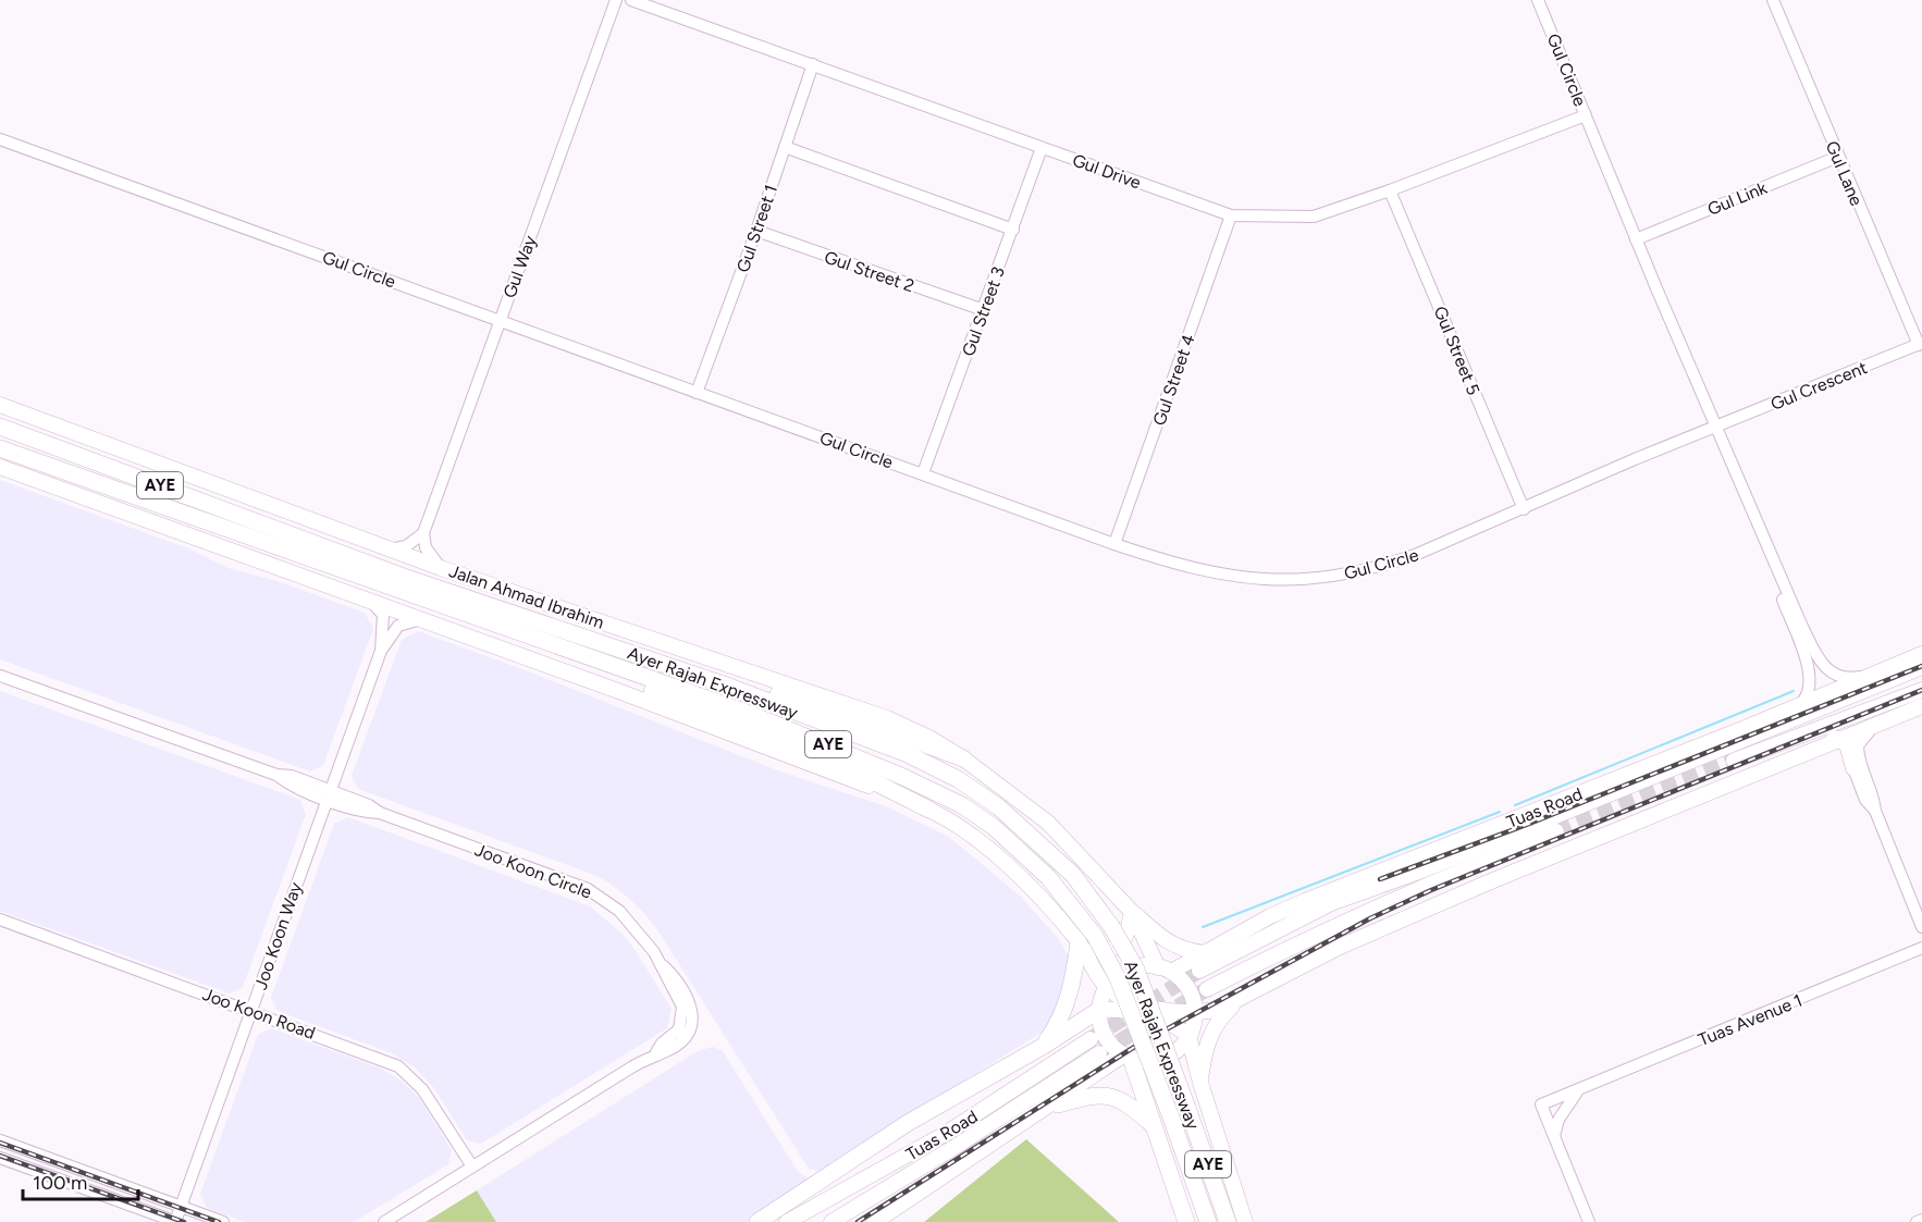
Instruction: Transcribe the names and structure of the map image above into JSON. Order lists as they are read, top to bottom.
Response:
{
  "streets": {
    "highway": ["AYE", "Ayer Rajah Expressway"],
    "main road": ["Jalan Ahmad Ibrahim", "Tuas Road"],
    "street": [
      "Gul Circle",
      "Gul Drive",
      "Gul Lane",
      "Gul Link",
      "Gul Street 1",
      "Gul Way",
      "Gul Street 2",
      "Gul Street 3",
      "Gul Street 5",
      "Gul Street 4",
      "Gul Crescent",
      "Joo Koon Circle",
      "Joo Koon Way",
      "Joo Koon Road",
      "Tuas Avenue 1"
    ]
  },
  "crossings": [
    ["Gul Circle", "Gul Drive"],
    ["Gul Circle", "Gul Link"],
    ["Gul Circle", "Gul Street 1"],
    ["Gul Circle", "Gul Way"],
    ["Gul Circle", "Gul Street 3"],
    ["Gul Circle", "Gul Street 5"],
    ["Gul Circle", "Gul Street 4"],
    ["Gul Circle", "Gul Crescent"],
    ["Gul Circle", "Tuas Road"],
    ["Gul Drive", "Gul Street 1"],
    ["Gul Drive", "Gul Street 3"],
    ["Gul Drive", "Gul Street 5"],
    ["Gul Drive", "Gul Street 4"],
    ["Gul Lane", "Gul Link"],
    ["Gul Lane", "Gul Crescent"],
    ["Gul Street 1", "Gul Street 2"],
    ["Gul Street 2", "Gul Street 3"],
    ["Jalan Ahmad Ibrahim", "Tuas Road"],
    ["Joo Koon Circle", "Joo Koon Way"],
    ["Joo Koon Circle", "Joo Koon Road"],
    ["Joo Koon Way", "Joo Koon Road"]
  ],
  "scale_bar": "100 m"
}
